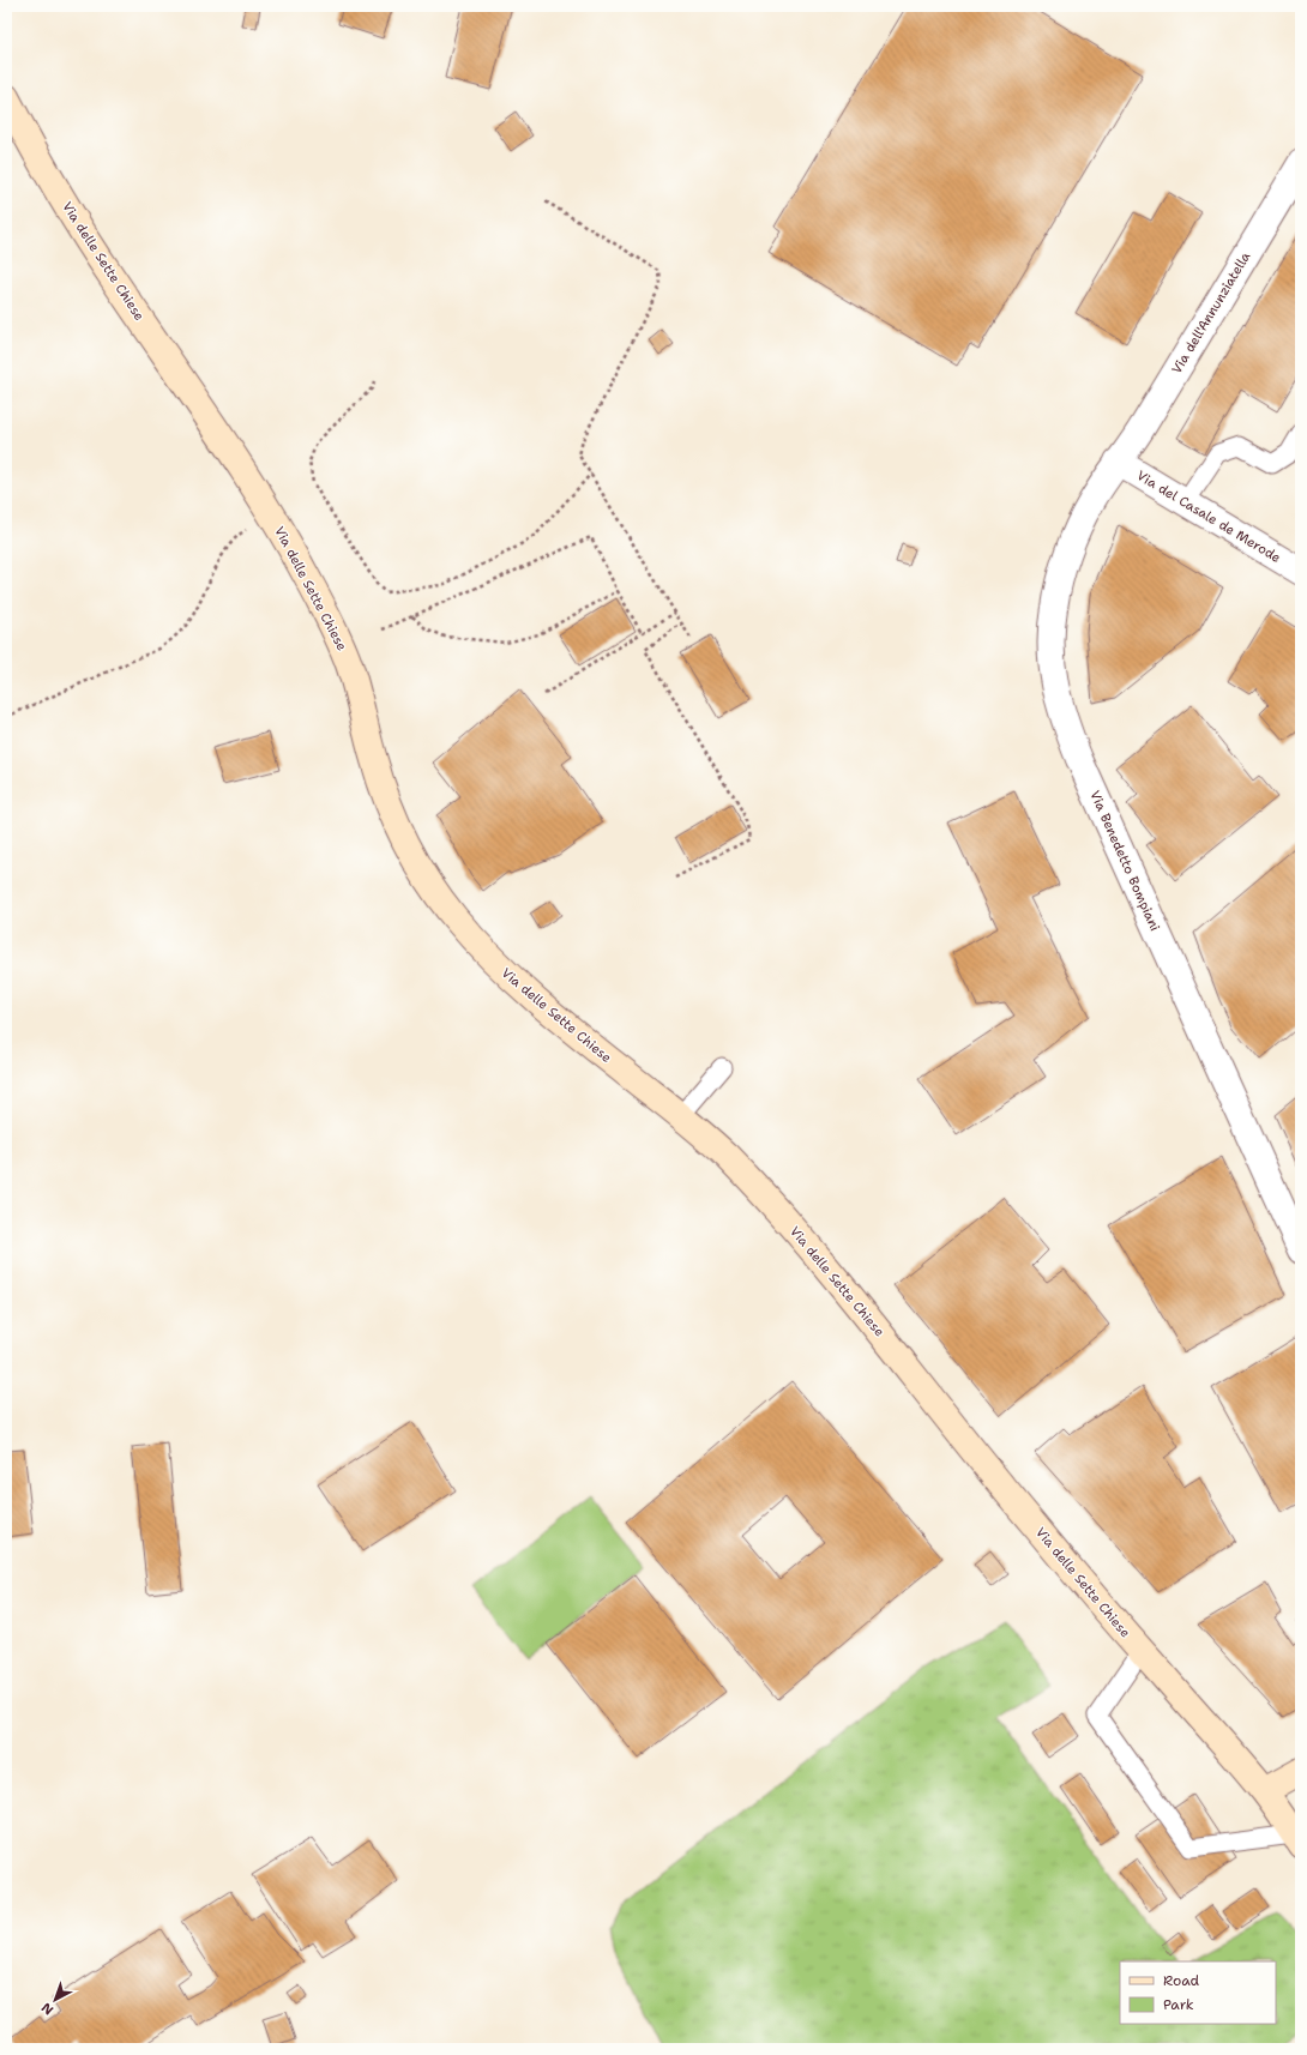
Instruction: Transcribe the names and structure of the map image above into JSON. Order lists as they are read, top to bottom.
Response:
{
  "streets": {
    "main road": ["Via delle Sette Chiese"],
    "street": ["Via dell'Annunziatella", "Via del Casale de Merode", "Via Benedetto Bompiani"]
  },
  "crossings": [
    ["Via dell'Annunziatella", "Via del Casale de Merode"],
    ["Via dell'Annunziatella", "Via Benedetto Bompiani"],
    ["Via del Casale de Merode", "Via Benedetto Bompiani"]
  ],
  "legend": ["Road", "Park"],
  "north": "bottom left"
}
